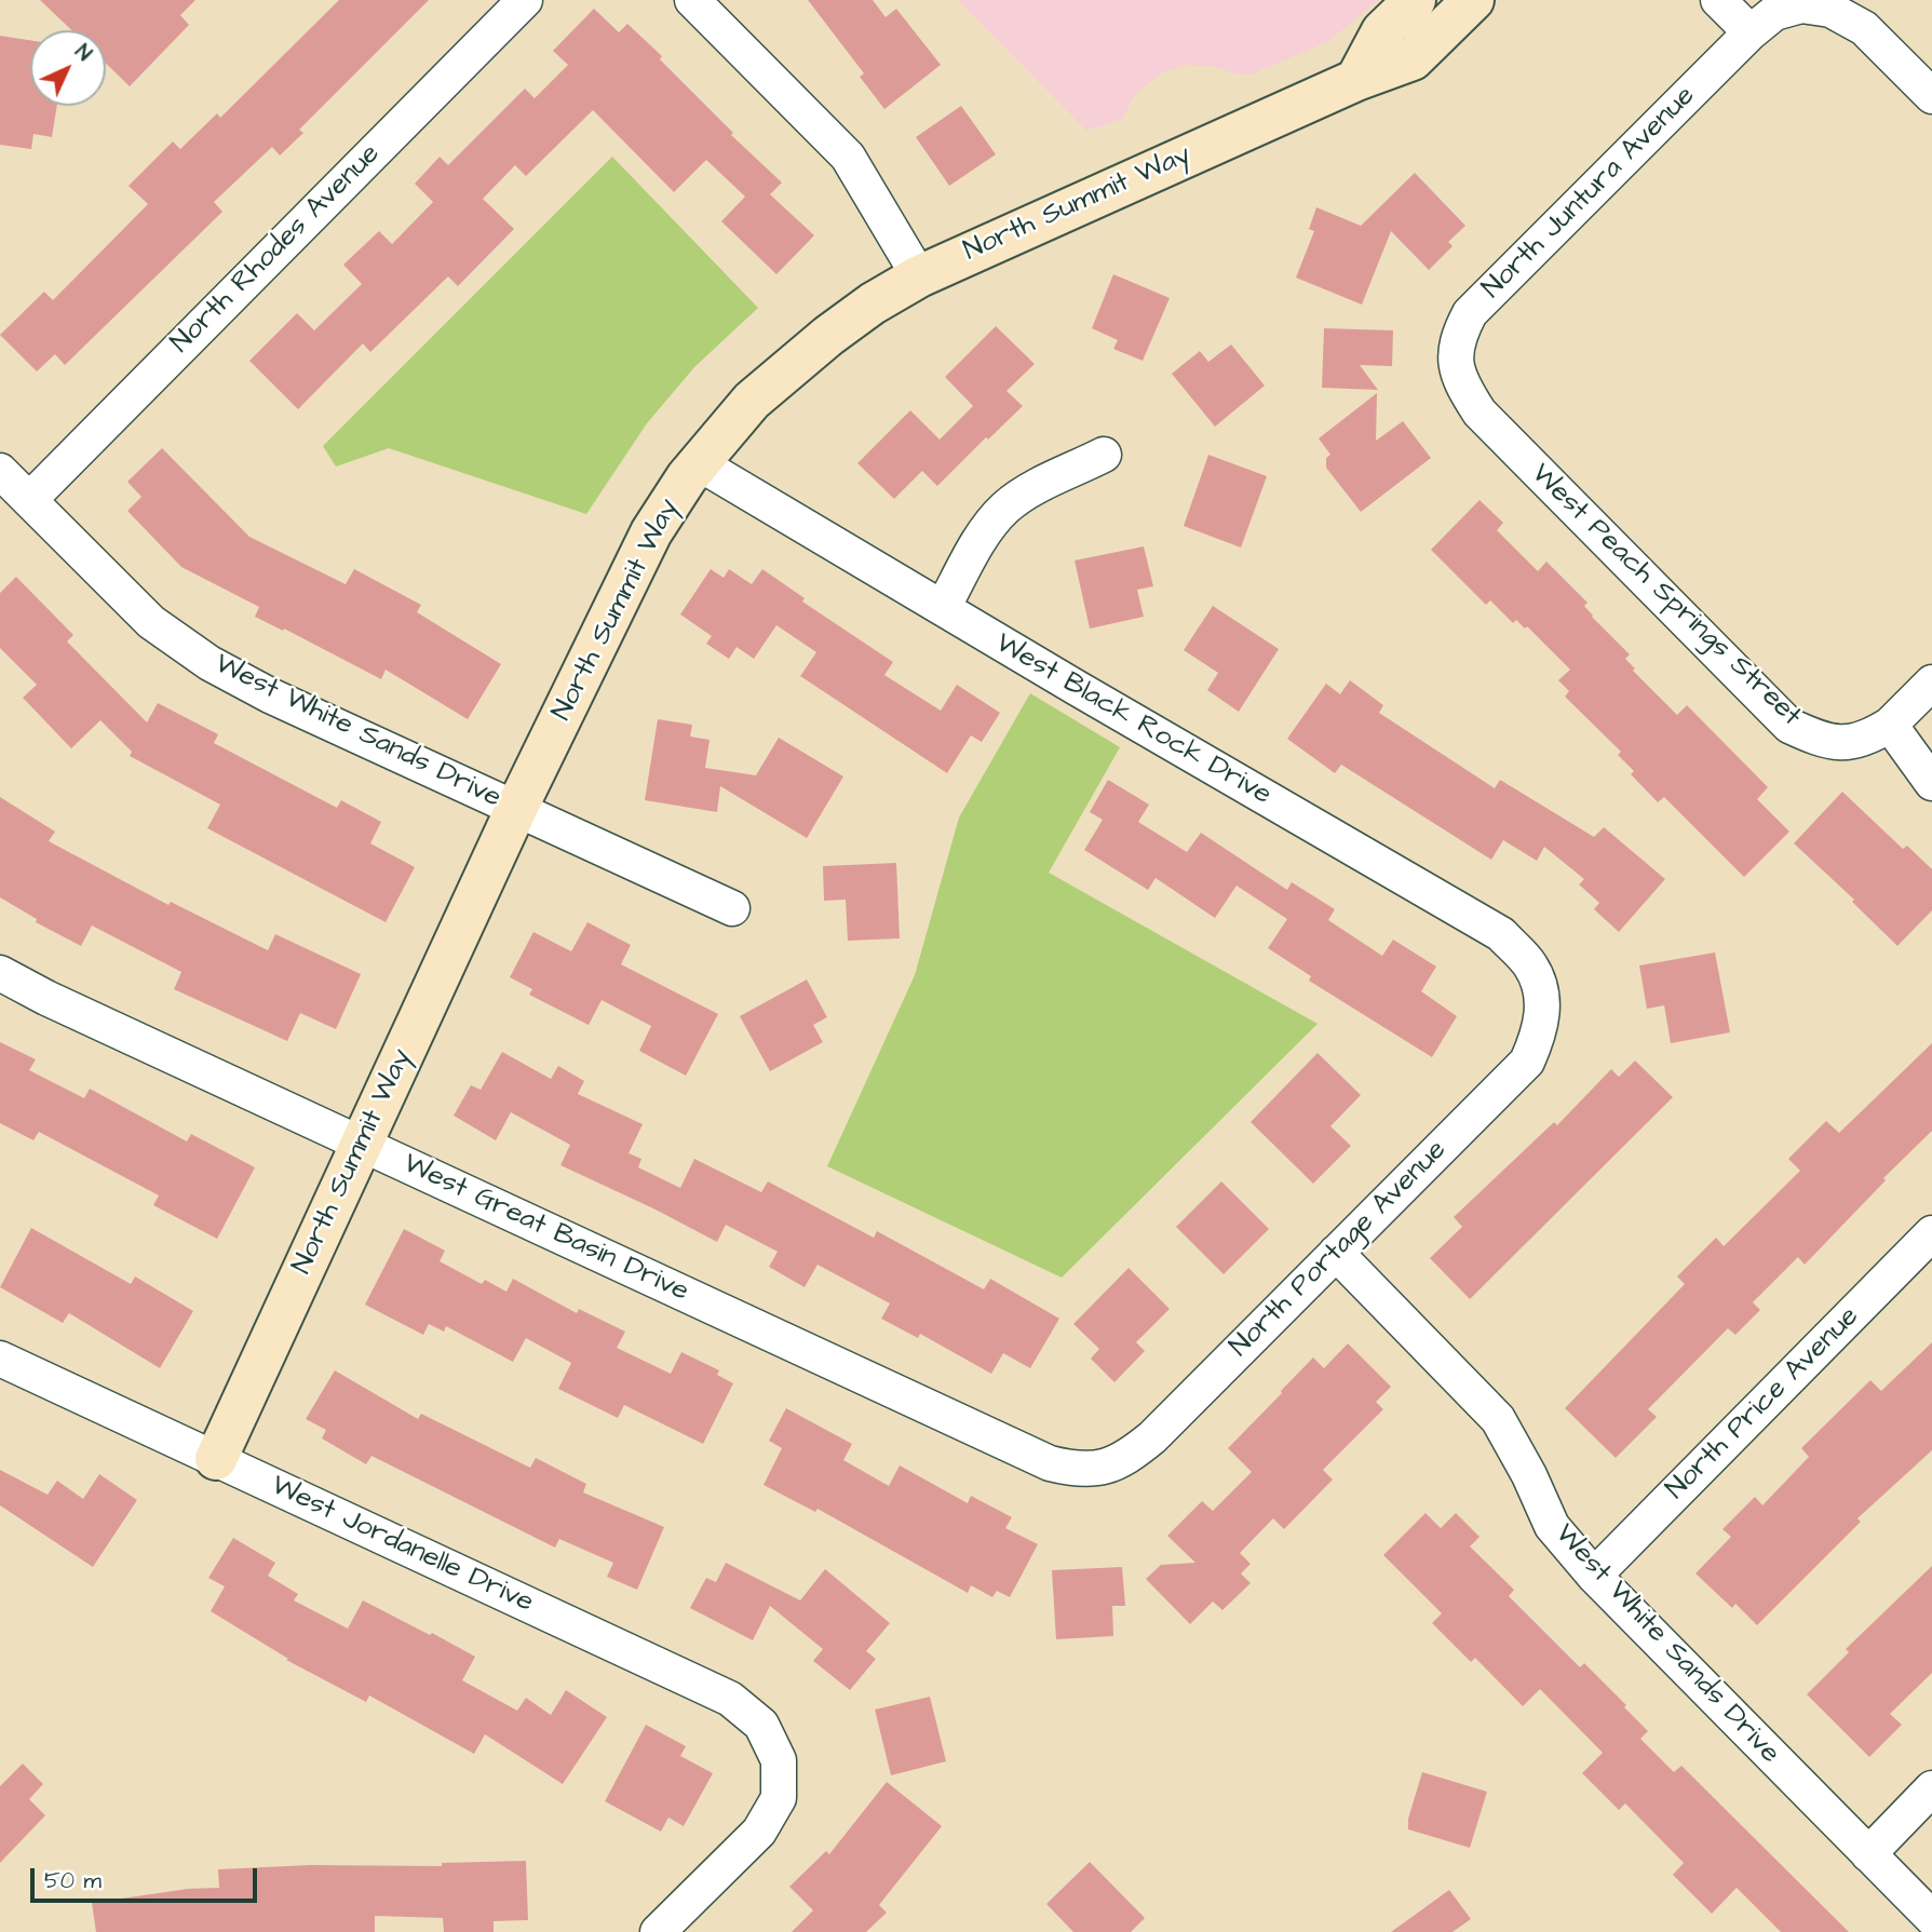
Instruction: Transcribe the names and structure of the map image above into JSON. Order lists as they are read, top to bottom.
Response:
{
  "streets": {
    "street": [
      "North Juntura Avenue",
      "North Summit Way",
      "North Rhodes Avenue",
      "West Peach Springs Street",
      "West Black Rock Drive",
      "West White Sands Drive",
      "West Great Basin Drive",
      "North Portage Avenue",
      "North Price Avenue",
      "West Jordanelle Drive"
    ]
  },
  "crossings": [
    ["North Juntura Avenue", "West Peach Springs Street"],
    ["North Summit Way", "West Black Rock Drive"],
    ["North Summit Way", "West White Sands Drive"],
    ["North Summit Way", "West Great Basin Drive"],
    ["North Summit Way", "West Jordanelle Drive"],
    ["North Rhodes Avenue", "West White Sands Drive"],
    ["West Black Rock Drive", "North Portage Avenue"],
    ["West White Sands Drive", "North Portage Avenue"],
    ["West White Sands Drive", "North Price Avenue"],
    ["West Great Basin Drive", "North Portage Avenue"]
  ],
  "scale_bar": "50 m",
  "north": "top right"
}
